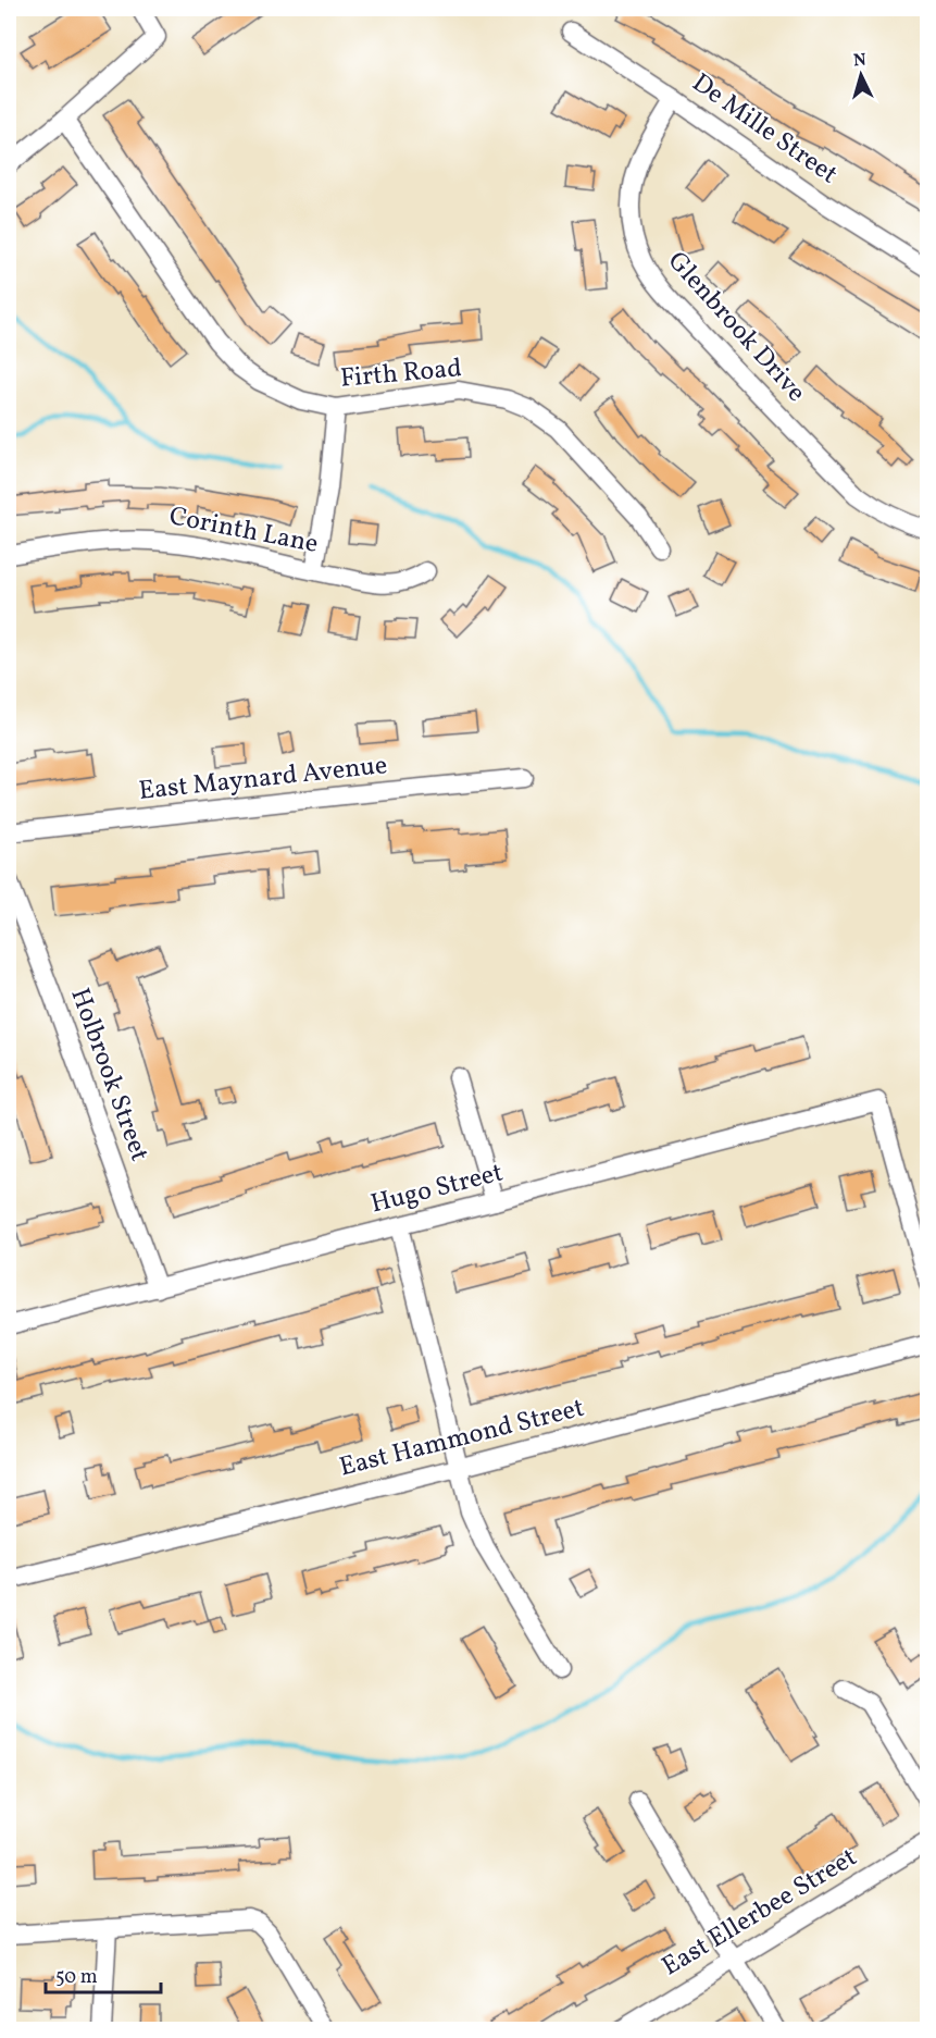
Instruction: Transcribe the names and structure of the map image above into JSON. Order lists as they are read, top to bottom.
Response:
{
  "streets": {
    "street": [
      "De Mille Street",
      "Glenbrook Drive",
      "Firth Road",
      "Corinth Lane",
      "East Maynard Avenue",
      "Holbrook Street",
      "Hugo Street",
      "East Hammond Street",
      "East Ellerbee Street"
    ]
  },
  "crossings": [
    ["De Mille Street", "Glenbrook Drive"],
    ["Holbrook Street", "Hugo Street"]
  ],
  "scale_bar": "50 m",
  "north": "top"
}
